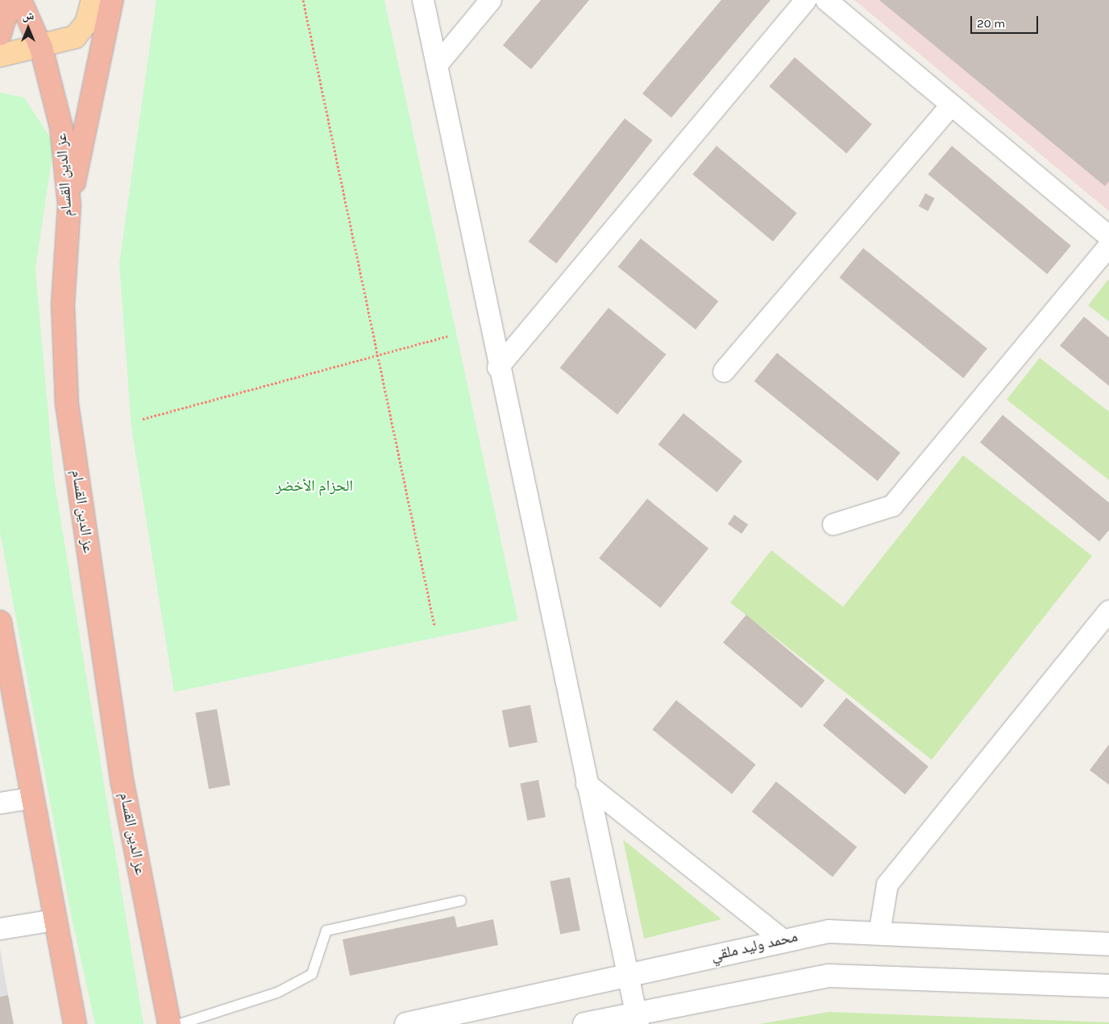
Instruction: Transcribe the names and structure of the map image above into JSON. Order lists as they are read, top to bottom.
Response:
{
  "streets": {
    "highway": ["عز الدين القسام"],
    "street": ["محمد وليد ملقي"]
  },
  "parks": ["الحزام الأخضر"],
  "scale_bar": "20 m",
  "north": "top"
}
